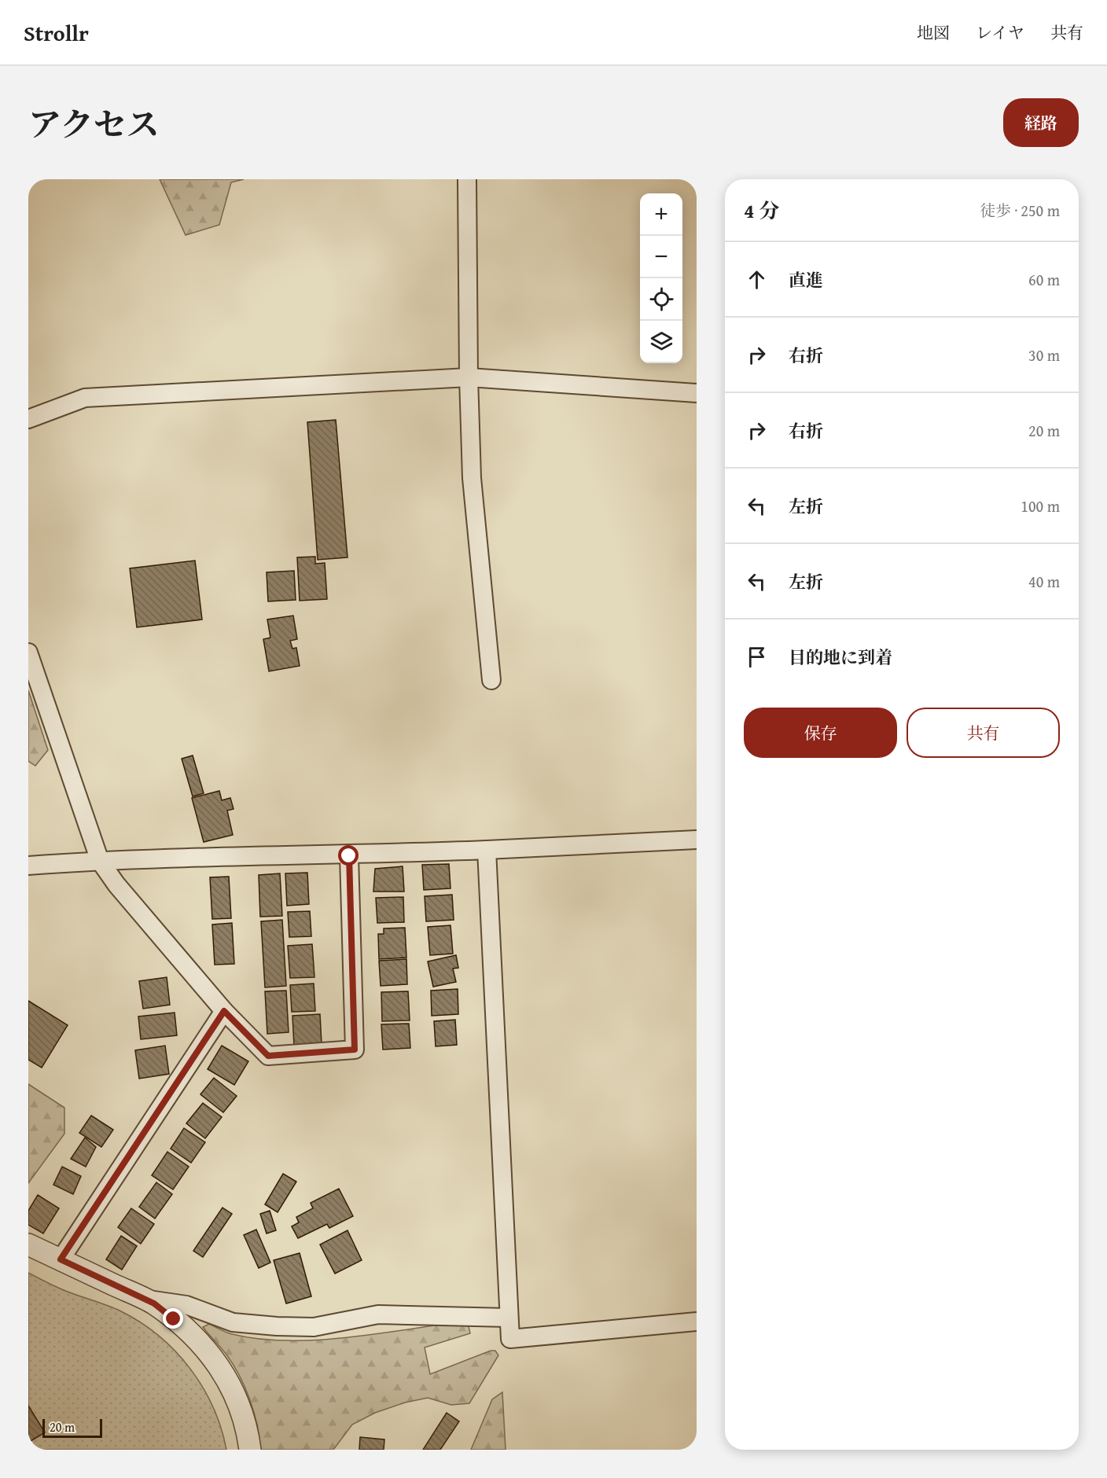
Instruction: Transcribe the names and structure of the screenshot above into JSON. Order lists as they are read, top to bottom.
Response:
{
  "scale_bar": "20 m",
  "page": {
    "header": "Strollr",
    "nav": ["地図", "レイヤ", "共有"],
    "title": "アクセス",
    "buttons": [
      "経路",
      ["保存", "共有"]
    ],
    "heading": ["4 分", "徒歩 · 250 m"],
    "map_buttons": ["+", "−"],
    "list": [
      ["直進", "60 m"],
      ["右折", "30 m"],
      ["右折", "20 m"],
      ["左折", "100 m"],
      ["左折", "40 m"],
      "目的地に到着"
    ],
    "scale": "20 m"
  }
}
